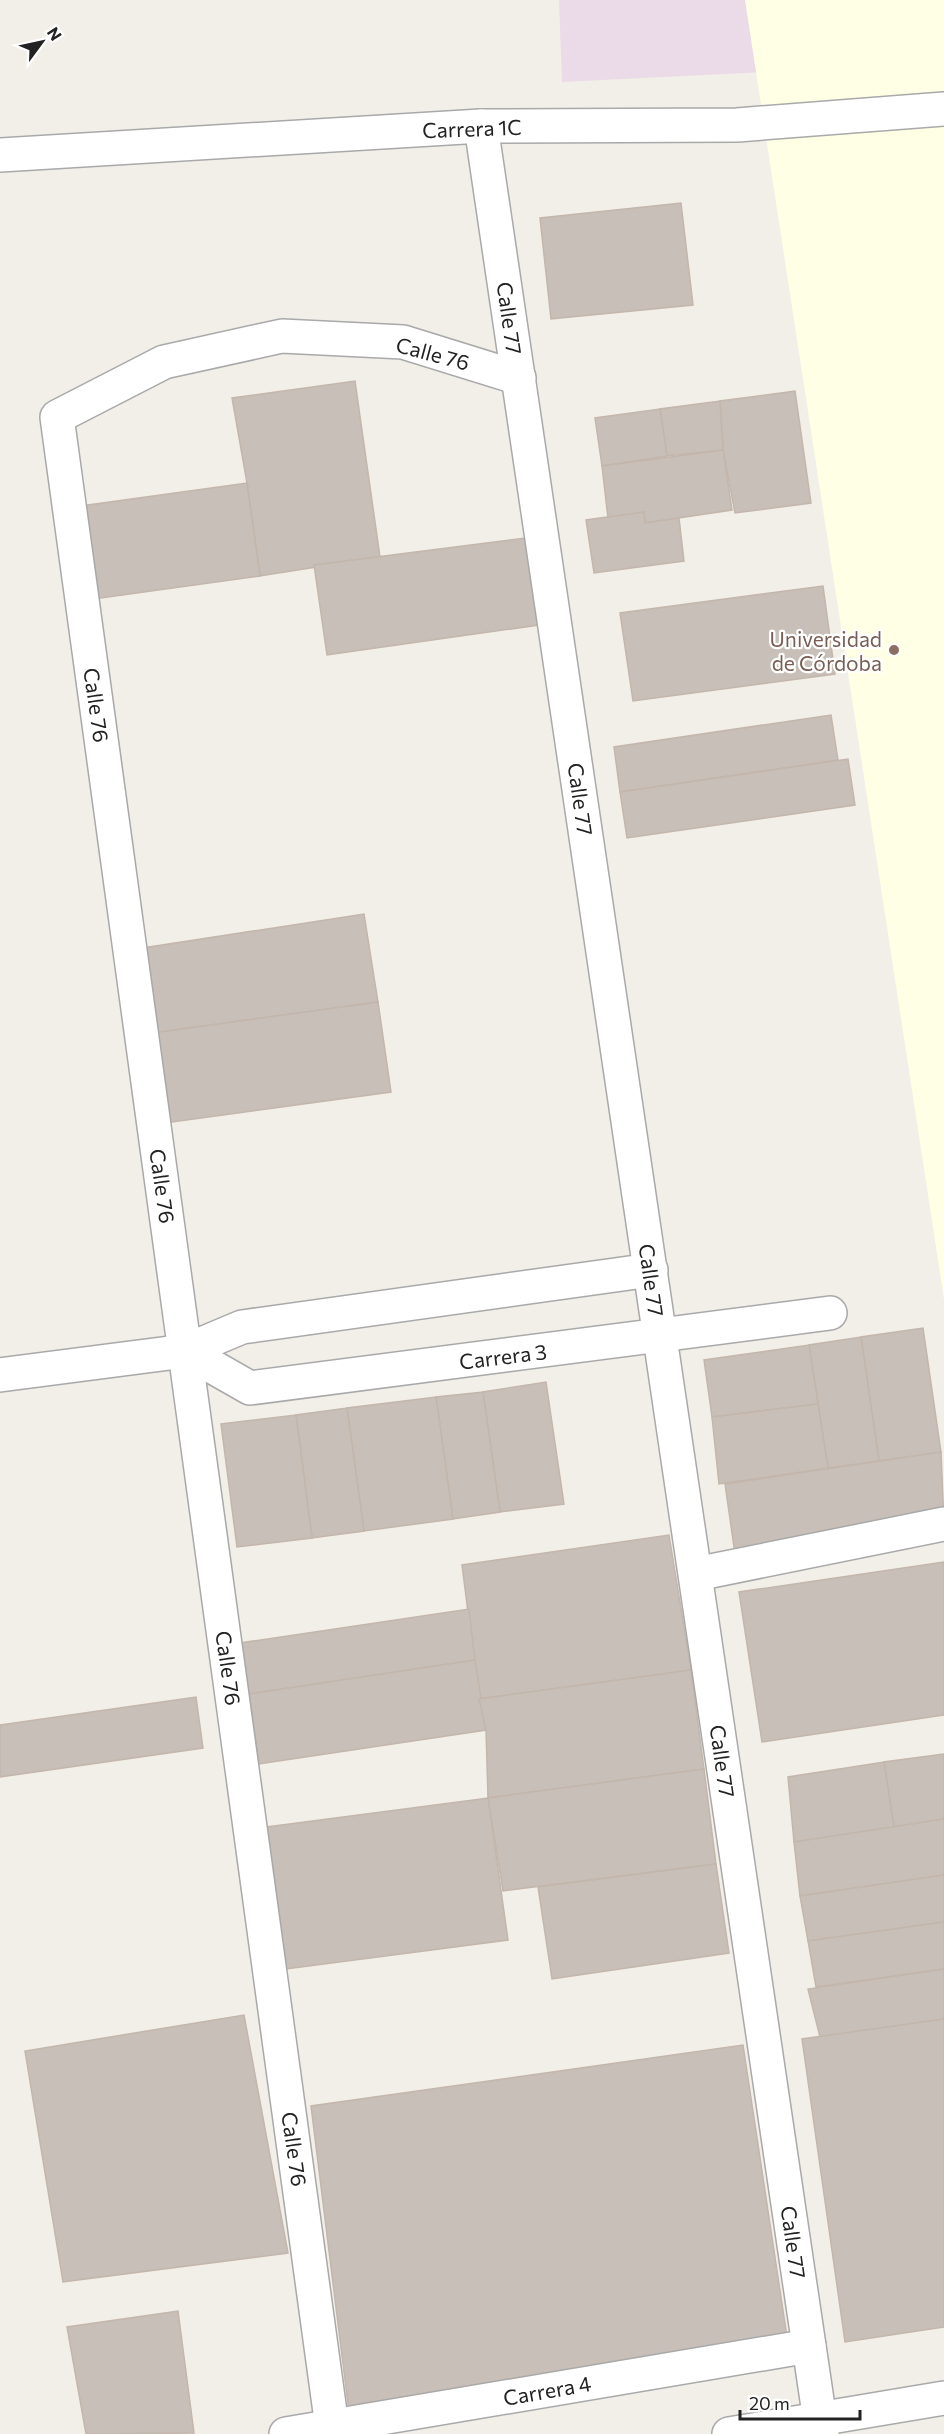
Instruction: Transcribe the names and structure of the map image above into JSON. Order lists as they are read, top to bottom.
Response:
{
  "streets": {
    "street": [
      "Carrera 1C",
      "Calle 77",
      "Calle 76",
      "Carrera 3",
      "Carrera 4"
    ]
  },
  "crossings": [
    ["Carrera 1C", "Calle 77"],
    ["Calle 77", "Calle 76"],
    ["Calle 77", "Carrera 3"],
    ["Calle 77", "Carrera 4"],
    ["Calle 76", "Carrera 3"],
    ["Calle 76", "Carrera 4"]
  ],
  "places": ["Universidad de Córdoba"],
  "scale_bar": "20 m",
  "north": "top right"
}
